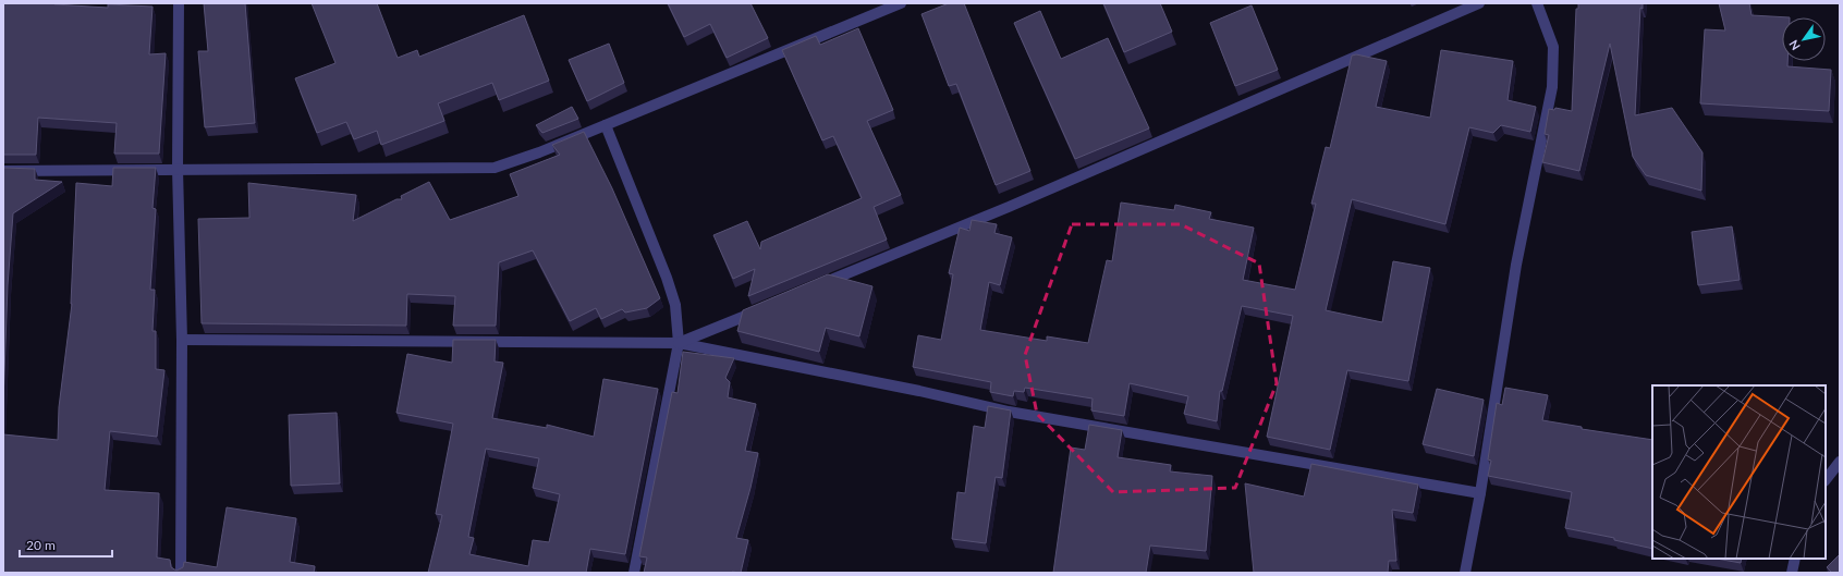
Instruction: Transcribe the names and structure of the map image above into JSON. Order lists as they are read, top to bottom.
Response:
{
  "scale_bar": "20 m",
  "north": "bottom left"
}
